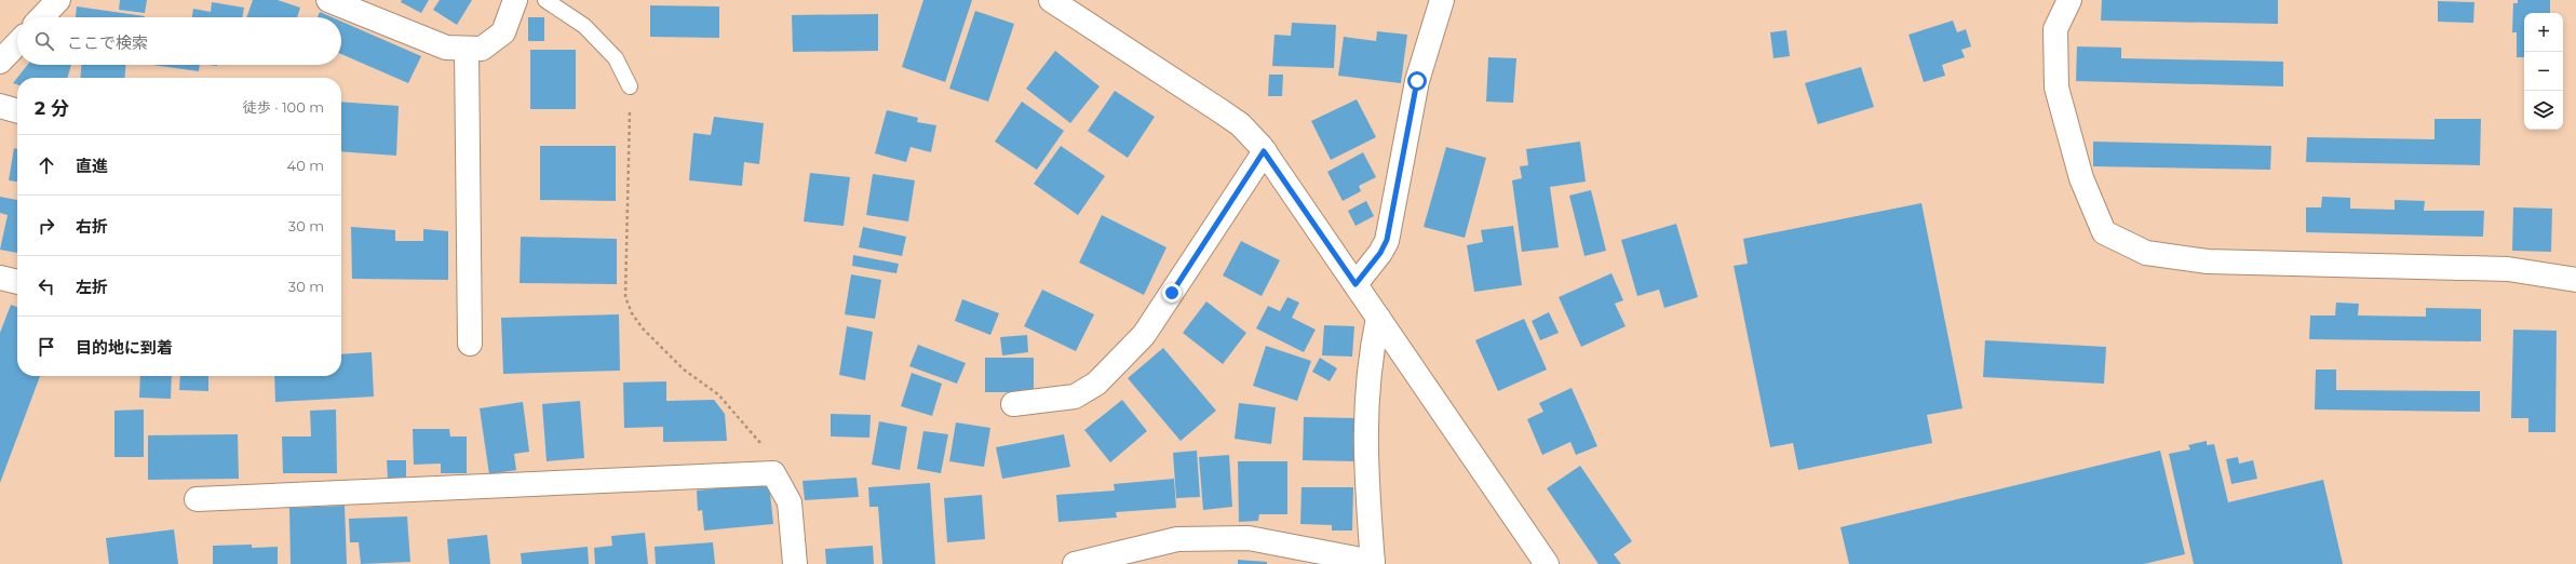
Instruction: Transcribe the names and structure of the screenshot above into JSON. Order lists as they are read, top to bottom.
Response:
{
  "page": {
    "map_buttons": ["+", "−"],
    "search": "ここで検索",
    "heading": ["2 分", "徒歩 · 100 m"],
    "list": [
      ["直進", "40 m"],
      ["右折", "30 m"],
      ["左折", "30 m"],
      "目的地に到着"
    ]
  }
}
